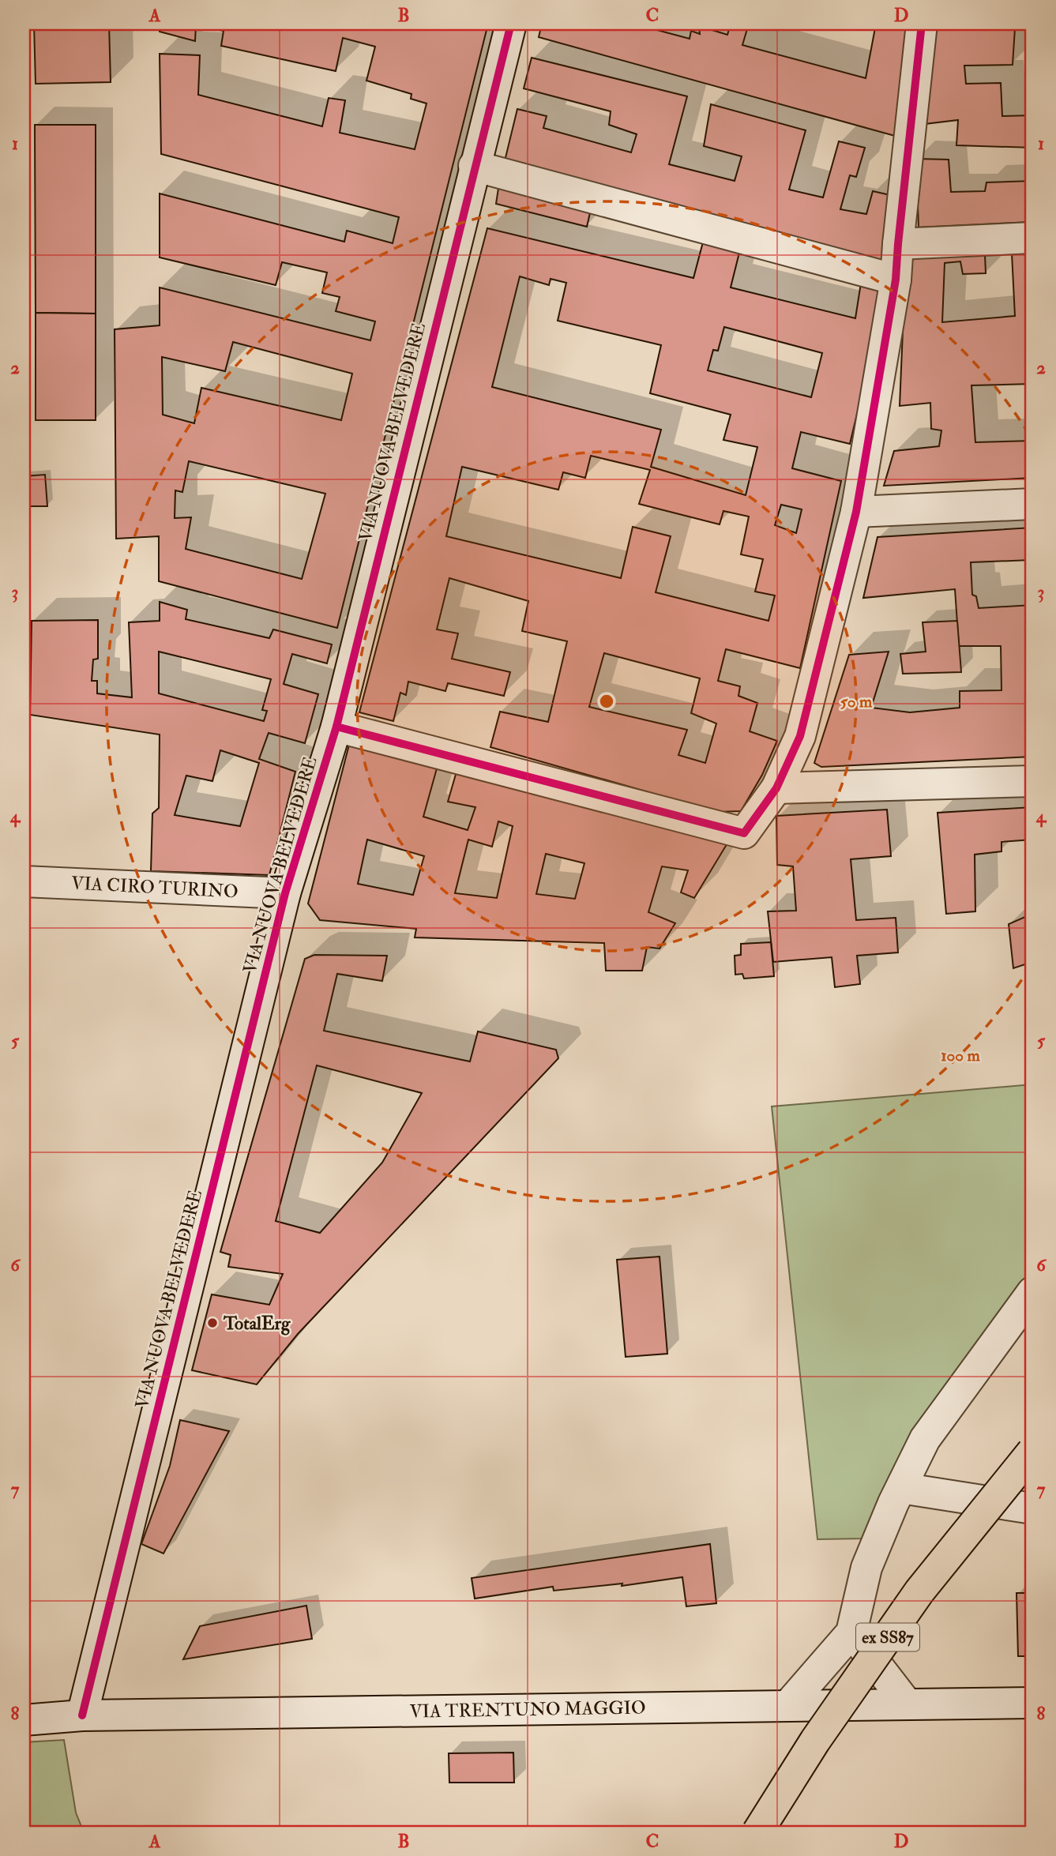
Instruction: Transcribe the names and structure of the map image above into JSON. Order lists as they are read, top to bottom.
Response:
{
  "streets": {
    "highway": ["ex SS87"],
    "street": ["VIA NUOVA BELVEDERE", "VIA CIRO TURINO", "VIA TRENTUNO MAGGIO"]
  },
  "crossings": [
    ["VIA NUOVA BELVEDERE", "VIA CIRO TURINO"],
    ["VIA NUOVA BELVEDERE", "VIA TRENTUNO MAGGIO"]
  ],
  "places": ["TotalErg"],
  "grid": {
    "columns": [
      "A",
      "B",
      "C",
      "D"
    ],
    "rows": [
      "1",
      "2",
      "3",
      "4",
      "5",
      "6",
      "7",
      "8"
    ]
  },
  "rings": ["50 m", "100 m"]
}
